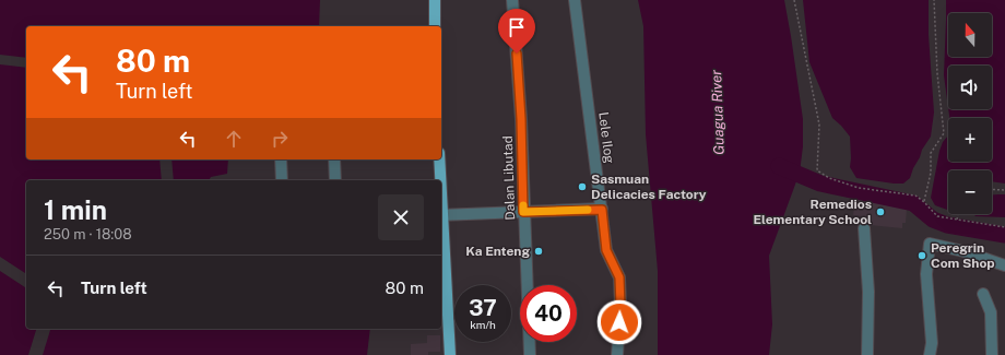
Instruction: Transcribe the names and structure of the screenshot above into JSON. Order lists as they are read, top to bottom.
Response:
{
  "streets": {
    "street": ["Lele Ilog", "Dalan Libutad"]
  },
  "water": ["Guagua River"],
  "places": [
    "Sasmuan Delicacies Factory",
    "Remedios Elementary School",
    "Ka Enteng",
    "Peregrin Com Shop"
  ],
  "north": "top",
  "page": {
    "map_buttons": ["+", "−"],
    "turn": ["80 m", "Turn left"],
    "heading": ["1 min", "250 m · 18:08"],
    "list": [
      {
        "name": "Turn left",
        "value": "80 m"
      }
    ],
    "speed": "37 km/h",
    "limit": "40"
  }
}
